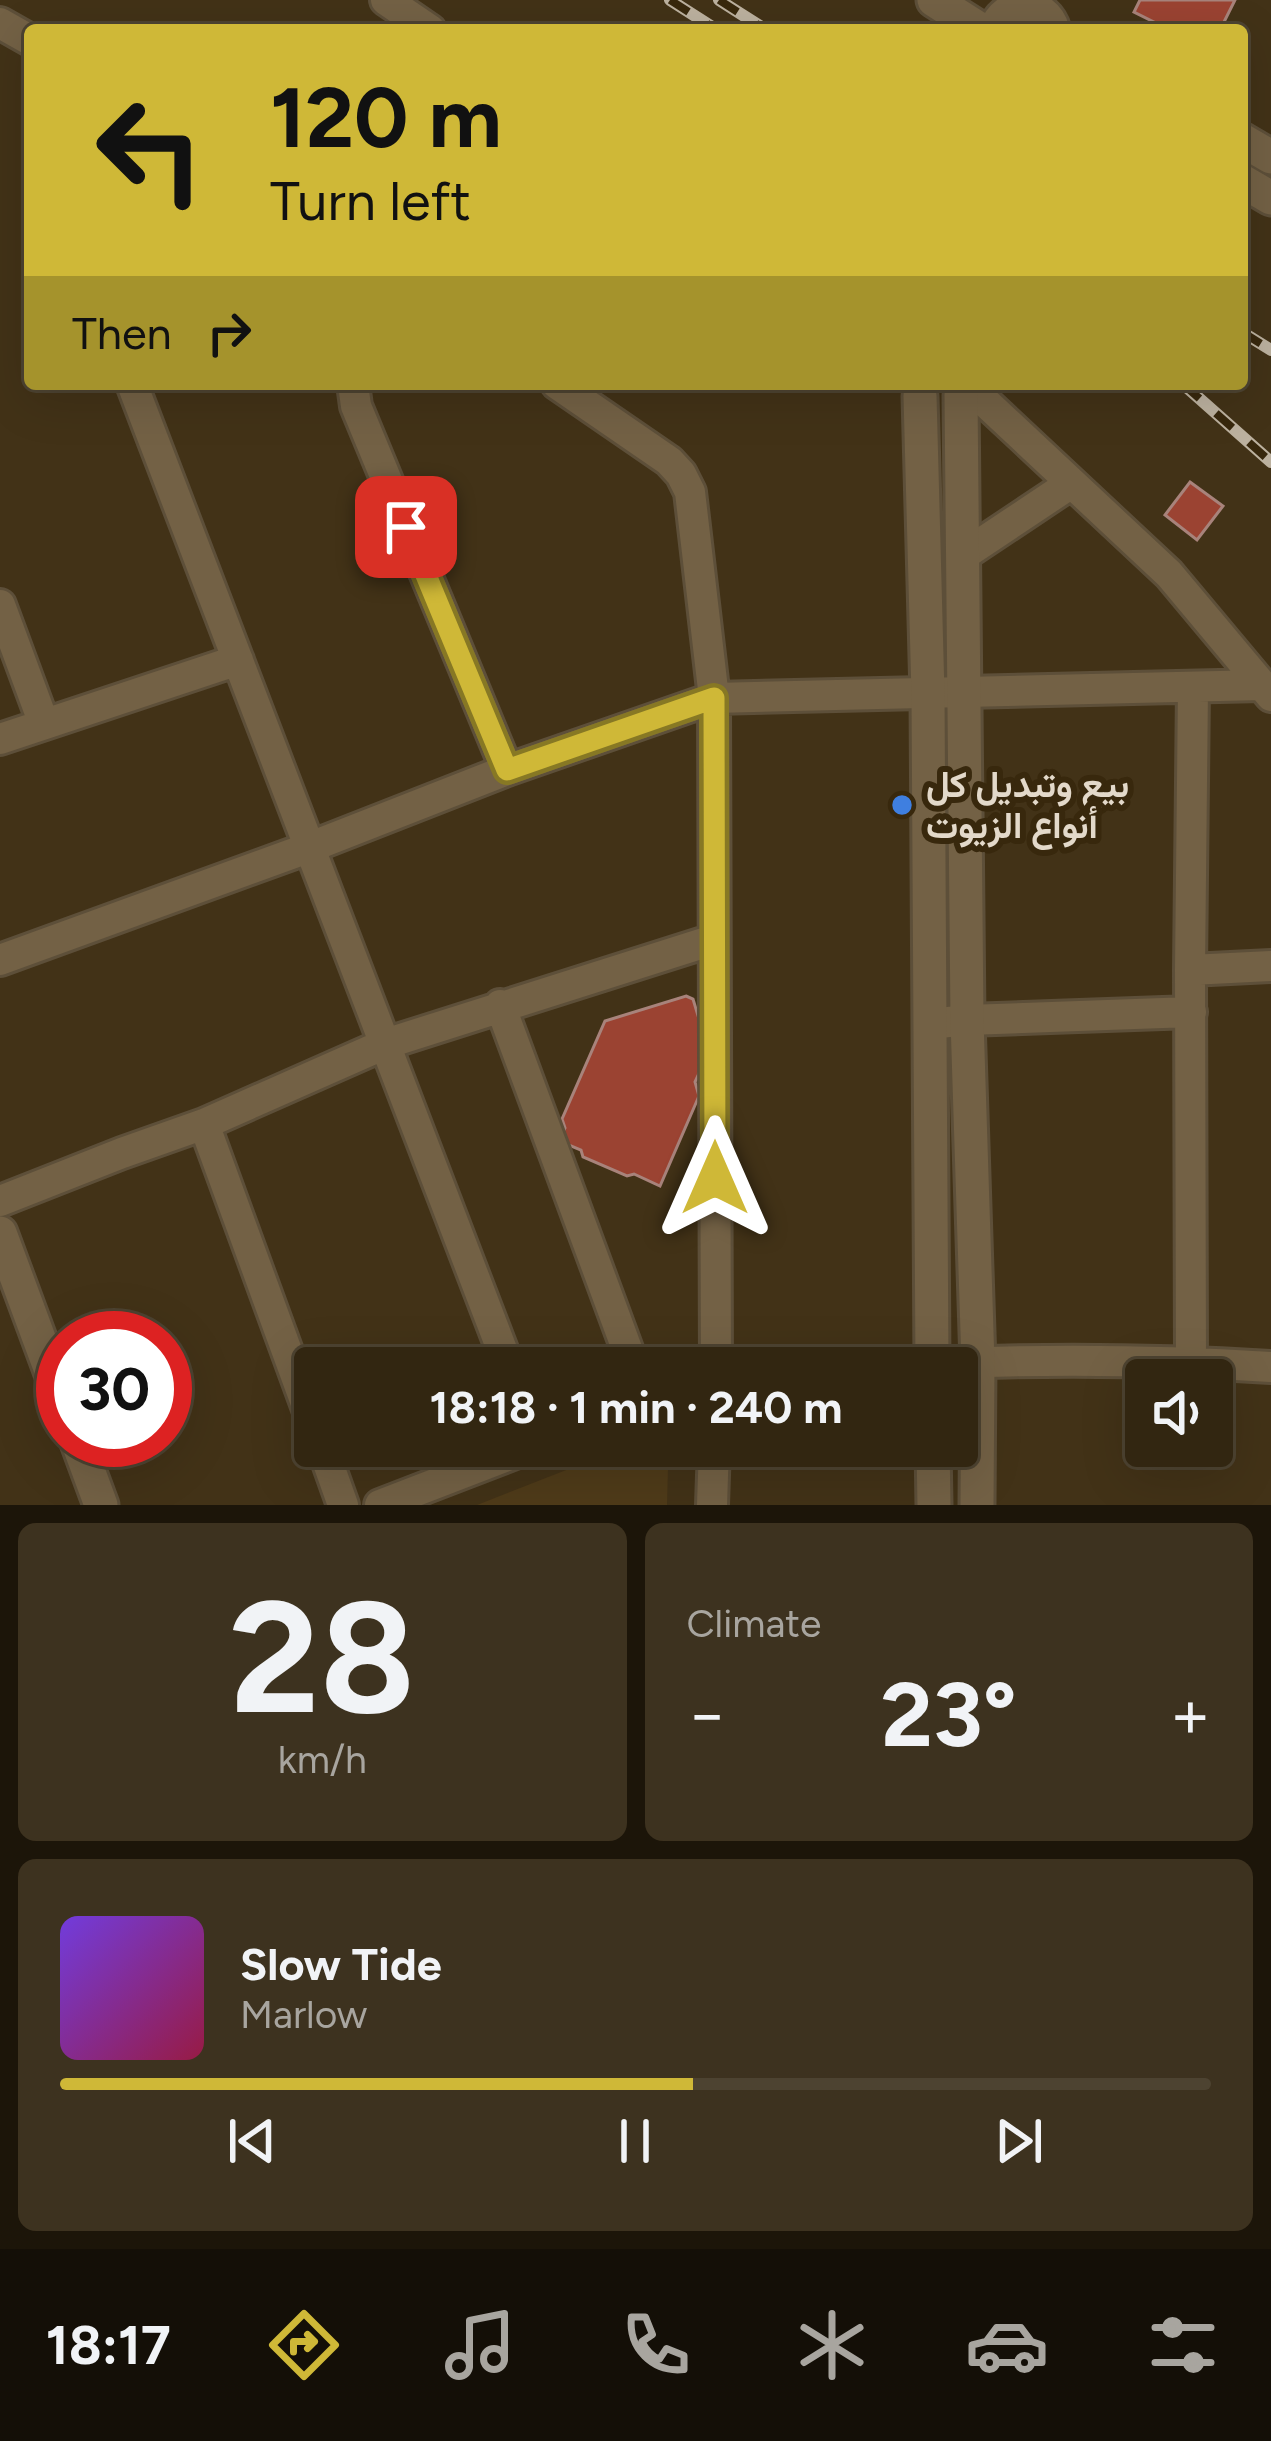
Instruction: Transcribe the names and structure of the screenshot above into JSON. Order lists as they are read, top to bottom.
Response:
{
  "places": ["بيع وتبديل كل أنواع الزيوت"],
  "page": {
    "turn": ["120 m", "Turn left"],
    "then": "Then",
    "limit": "30",
    "trip": "18:18 · 1 min · 240 m",
    "tile": [
      ["28", "km/h"],
      "Climate"
    ],
    "heat": ["−", "23°", "+"],
    "song": ["Slow Tide", "Marlow"],
    "tabs": "18:17"
  }
}
